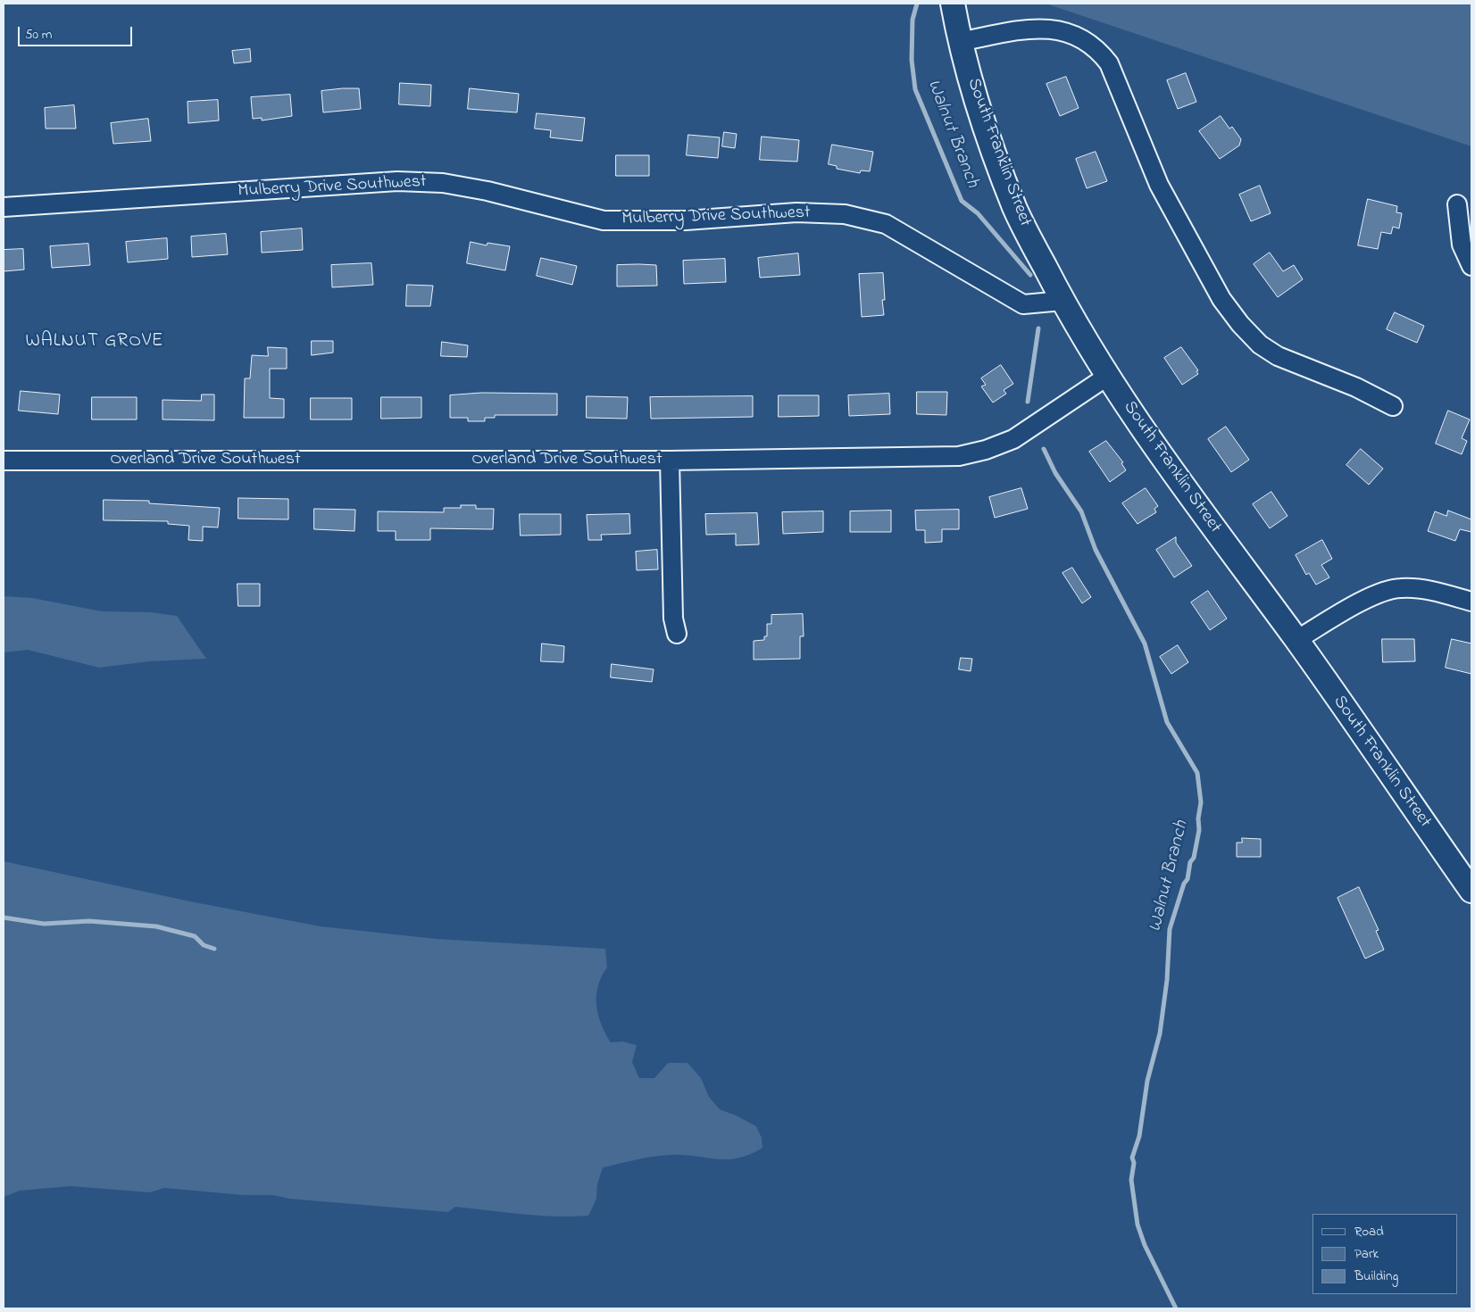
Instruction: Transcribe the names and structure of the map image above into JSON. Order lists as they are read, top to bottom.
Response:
{
  "streets": {
    "main road": ["South Franklin Street"],
    "street": ["Mulberry Drive Southwest", "Overland Drive Southwest"]
  },
  "crossings": [
    ["South Franklin Street", "Mulberry Drive Southwest"],
    ["South Franklin Street", "Overland Drive Southwest"]
  ],
  "districts": ["WALNUT GROVE"],
  "water": ["Walnut Branch"],
  "legend": ["Road", "Park", "Building"],
  "scale_bar": "50 m"
}
